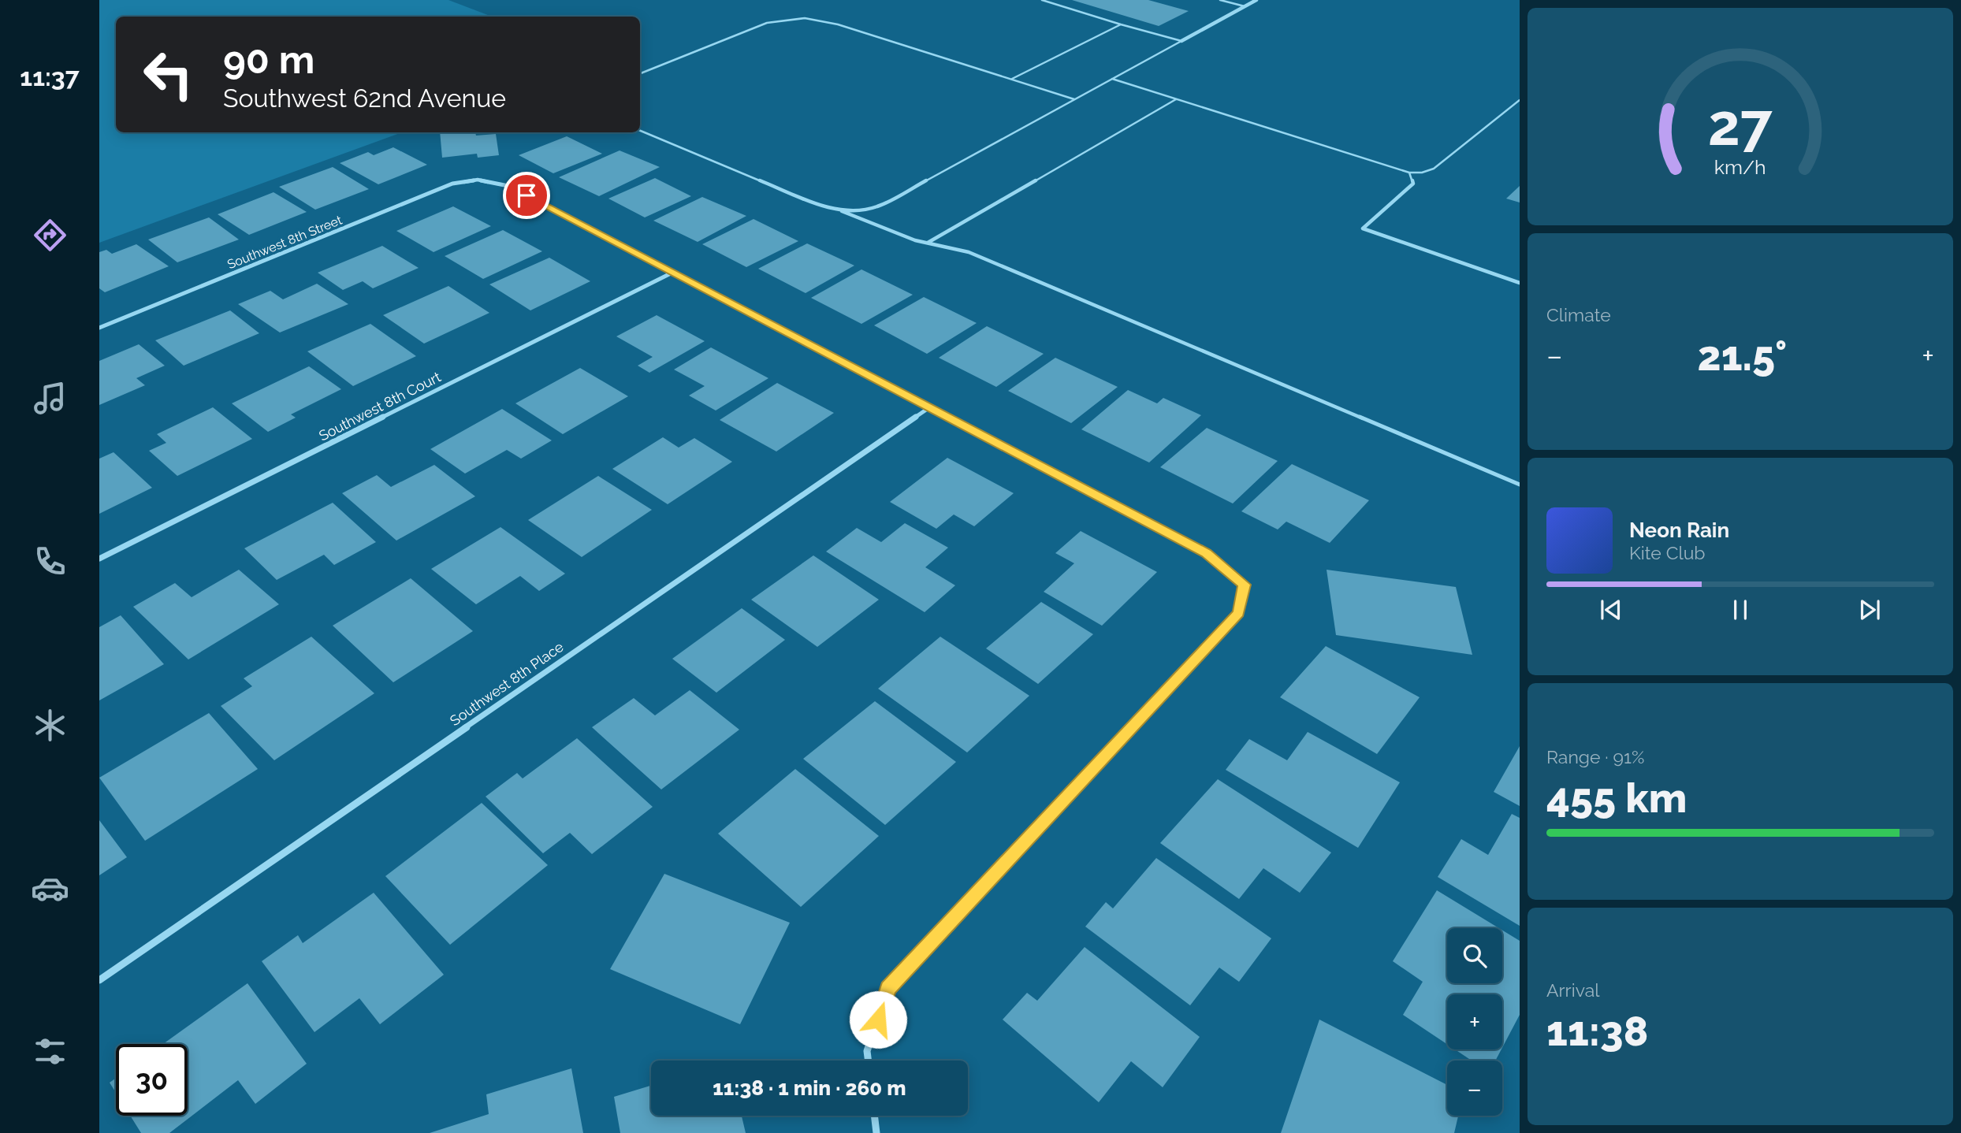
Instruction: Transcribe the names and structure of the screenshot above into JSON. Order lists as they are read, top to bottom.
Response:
{
  "streets": {
    "street": ["Southwest 8th Street", "Southwest 8th Court", "Southwest 8th Place"]
  },
  "crossings": [
    ["Southwest 8th Street", "Southwest 8th Court"]
  ],
  "page": {
    "tabs": "11:37",
    "turn": ["90 m", "Southwest 62nd Avenue"],
    "tile": [
      "Climate",
      ["Range · 91%", "455 km"],
      ["Arrival", "11:38"]
    ],
    "heat": ["−", "21.5°", "+"],
    "song": ["Neon Rain", "Kite Club"],
    "map_buttons": ["+", "−"],
    "limit": "30",
    "trip": "11:38 · 1 min · 260 m",
    "gauge": ["27", "km/h"]
  }
}
